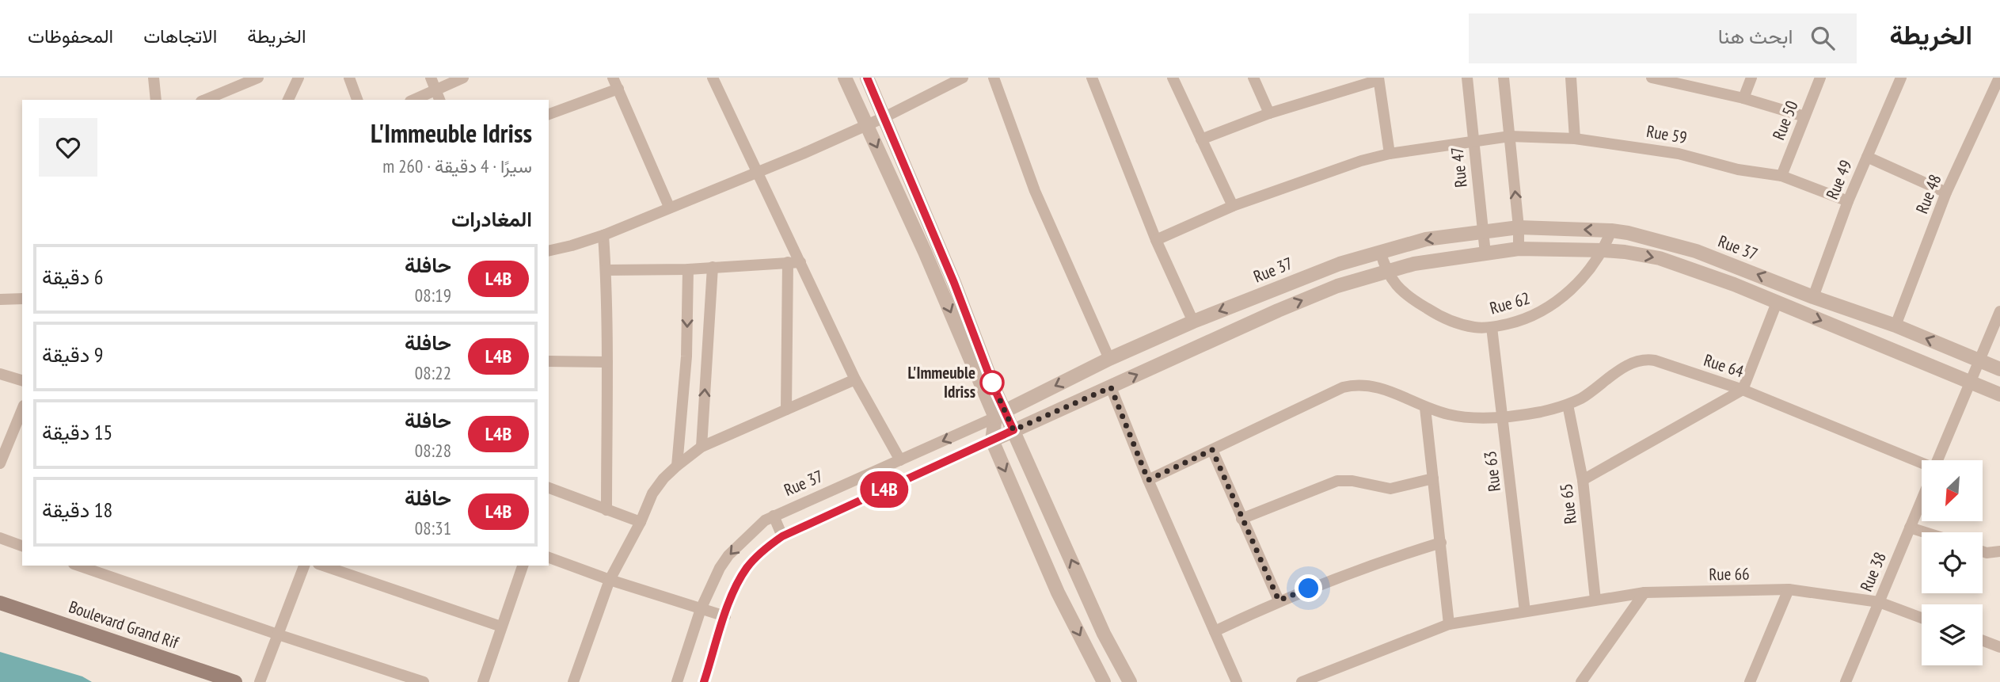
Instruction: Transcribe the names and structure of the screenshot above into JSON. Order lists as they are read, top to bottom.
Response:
{
  "streets": {
    "main road": ["Boulevard Grand Rif"],
    "street": [
      "Rue 50",
      "Rue 59",
      "Rue 47",
      "Rue 49",
      "Rue 48",
      "Rue 37",
      "Rue 62",
      "Rue 64",
      "Rue 63",
      "Rue 65",
      "Rue 38",
      "Rue 66"
    ]
  },
  "crossings": [
    ["Rue 50", "Rue 59"],
    ["Rue 59", "Rue 47"],
    ["Rue 59", "Rue 49"],
    ["Rue 47", "Rue 37"],
    ["Rue 49", "Rue 37"],
    ["Rue 48", "Rue 37"],
    ["Rue 37", "Rue 62"],
    ["Rue 37", "Rue 38"],
    ["Rue 62", "Rue 63"],
    ["Rue 64", "Rue 63"],
    ["Rue 64", "Rue 65"],
    ["Rue 63", "Rue 66"],
    ["Rue 65", "Rue 66"],
    ["Rue 38", "Rue 66"]
  ],
  "places": ["L'Immeuble Idriss"],
  "lines": ["bus line L4B"],
  "north": "bottom left",
  "page": {
    "header": "الخريطة",
    "search": "ابحث هنا",
    "nav": ["الخريطة", "الاتجاهات", "المحفوظات"],
    "on_map": "L4B",
    "heading": [
      ["L'Immeuble Idriss", "سيرًا · 4 دقيقة · 260 m"],
      "المغادرات"
    ],
    "list": [
      {
        "mark": "L4B",
        "name": "حافلة",
        "note": "08:19",
        "value": "6 دقيقة"
      },
      {
        "mark": "L4B",
        "name": "حافلة",
        "note": "08:22",
        "value": "9 دقيقة"
      },
      {
        "mark": "L4B",
        "name": "حافلة",
        "note": "08:28",
        "value": "15 دقيقة"
      },
      {
        "mark": "L4B",
        "name": "حافلة",
        "note": "08:31",
        "value": "18 دقيقة"
      }
    ]
  }
}
